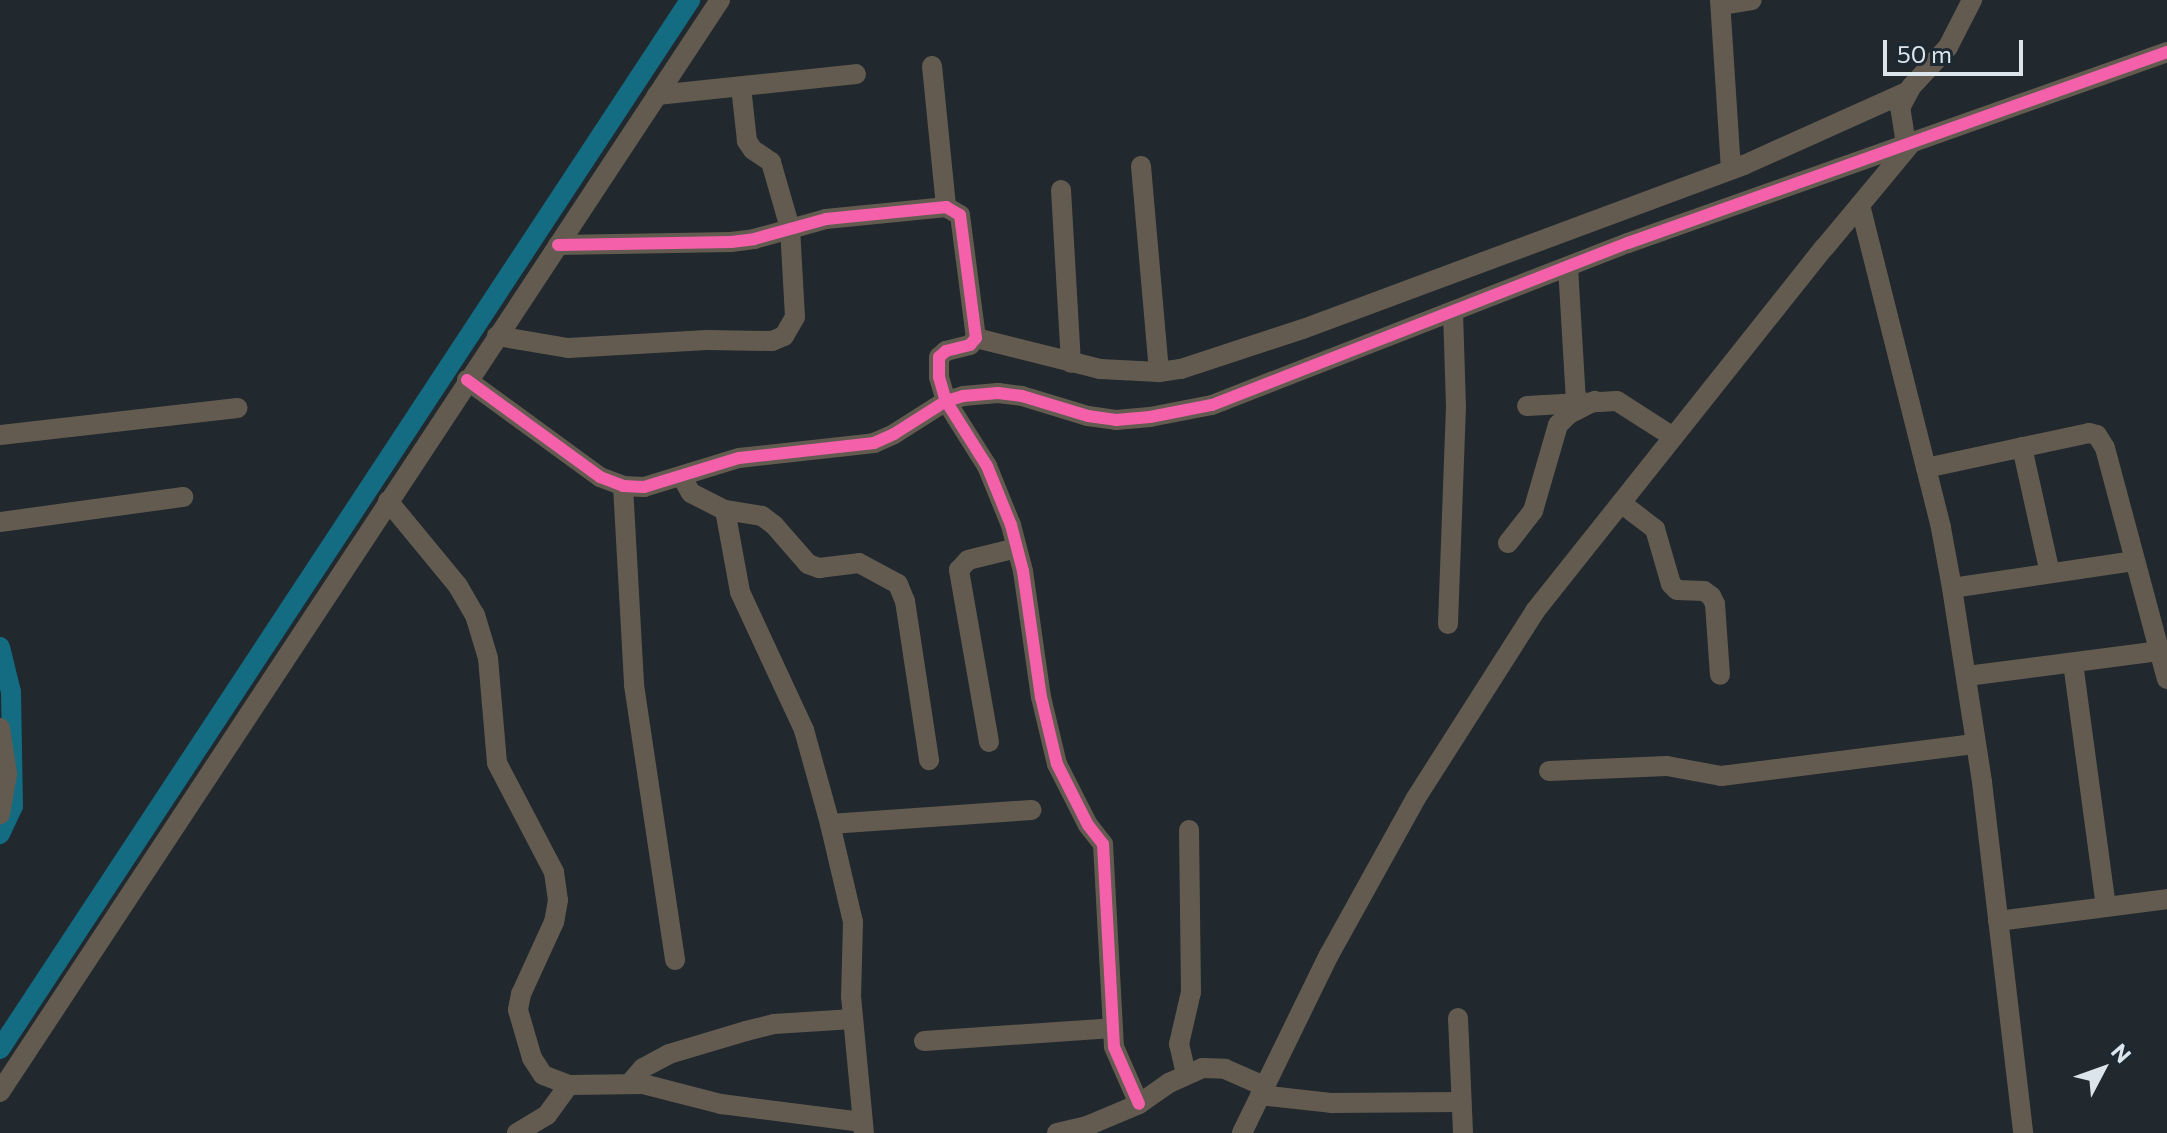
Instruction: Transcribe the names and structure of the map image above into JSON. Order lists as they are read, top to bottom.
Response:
{
  "scale_bar": "50 m",
  "north": "top right"
}
